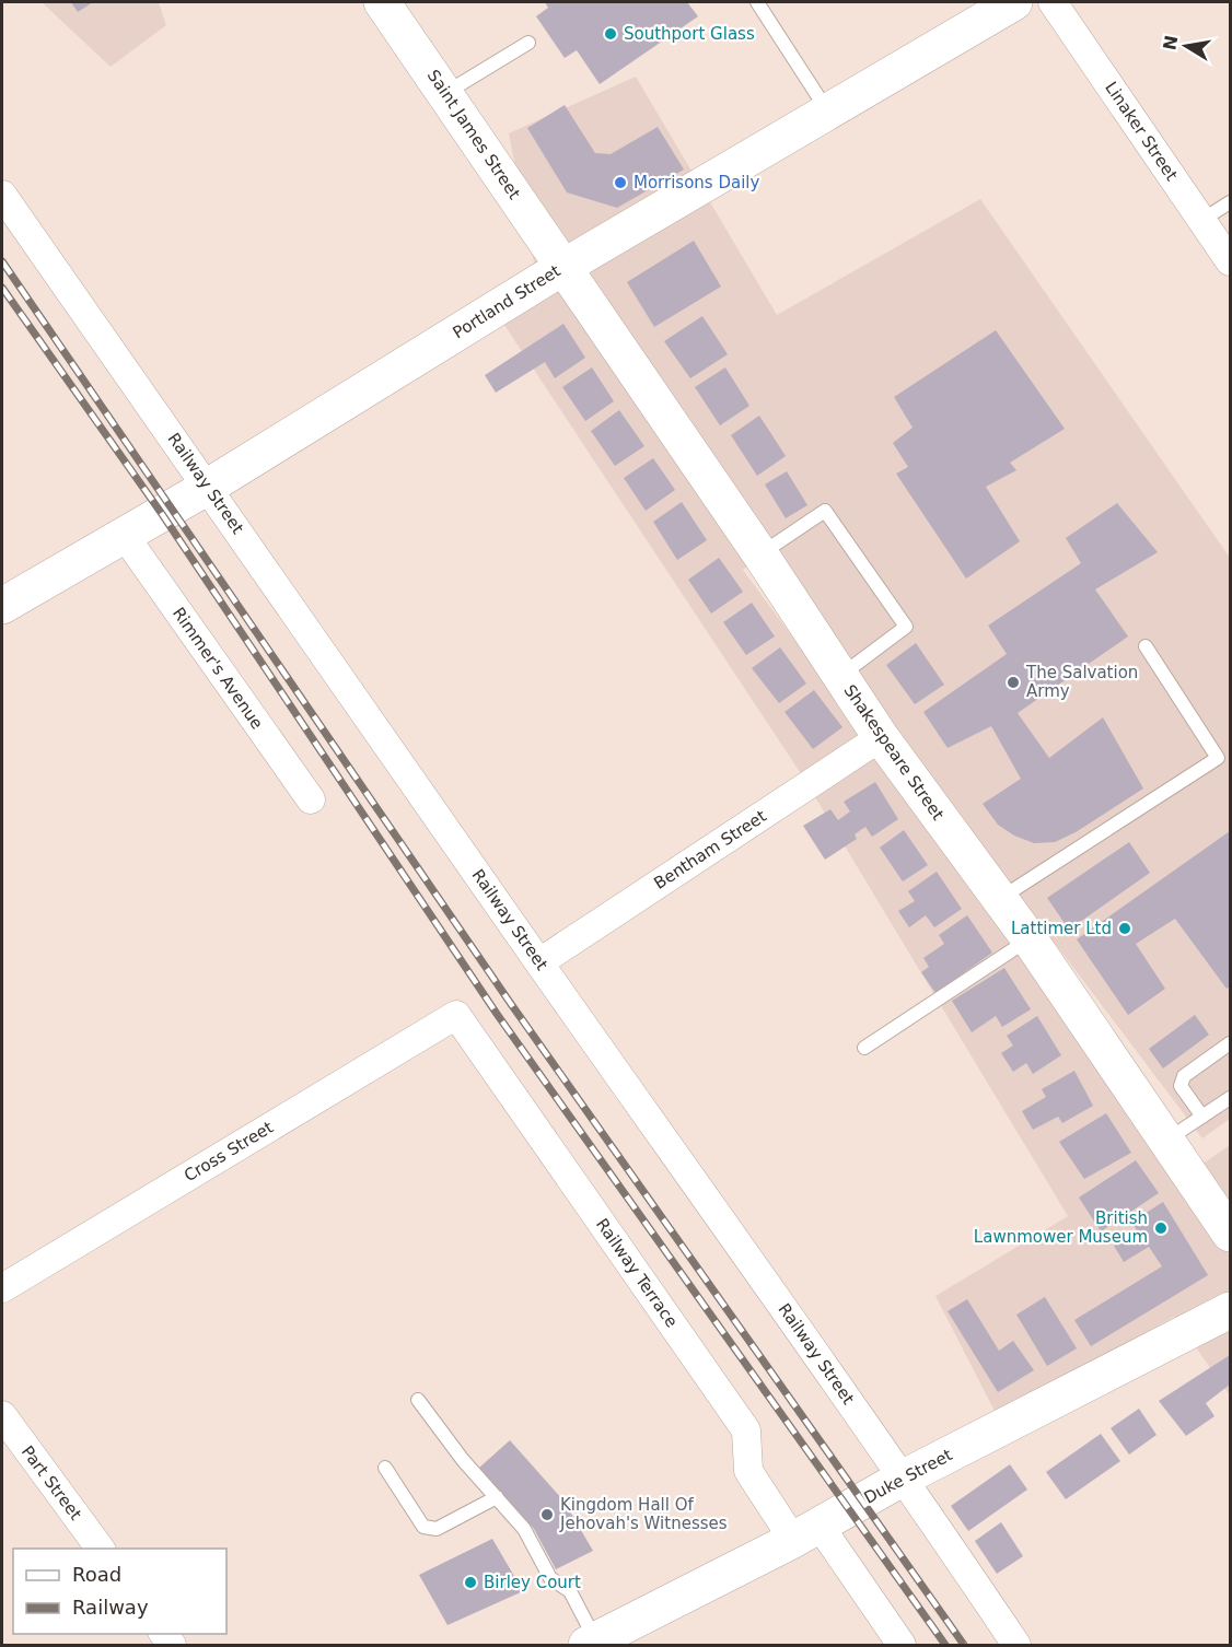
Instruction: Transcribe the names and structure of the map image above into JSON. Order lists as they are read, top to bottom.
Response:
{
  "streets": {
    "street": [
      "Linaker Street",
      "Saint James Street",
      "Portland Street",
      "Railway Street",
      "Rimmer's Avenue",
      "Shakespeare Street",
      "Bentham Street",
      "Cross Street",
      "Railway Terrace",
      "Duke Street",
      "Part Street"
    ]
  },
  "crossings": [
    ["Saint James Street", "Portland Street"],
    ["Saint James Street", "Shakespeare Street"],
    ["Portland Street", "Railway Street"],
    ["Portland Street", "Rimmer's Avenue"],
    ["Portland Street", "Shakespeare Street"],
    ["Railway Street", "Bentham Street"],
    ["Railway Street", "Duke Street"],
    ["Shakespeare Street", "Bentham Street"],
    ["Cross Street", "Railway Terrace"],
    ["Railway Terrace", "Duke Street"]
  ],
  "places": [
    "Southport Glass",
    "Morrisons Daily",
    "The Salvation Army",
    "Lattimer Ltd",
    "British Lawnmower Museum",
    "Kingdom Hall Of Jehovah's Witnesses",
    "Birley Court"
  ],
  "legend": ["Road", "Railway"],
  "north": "left"
}
